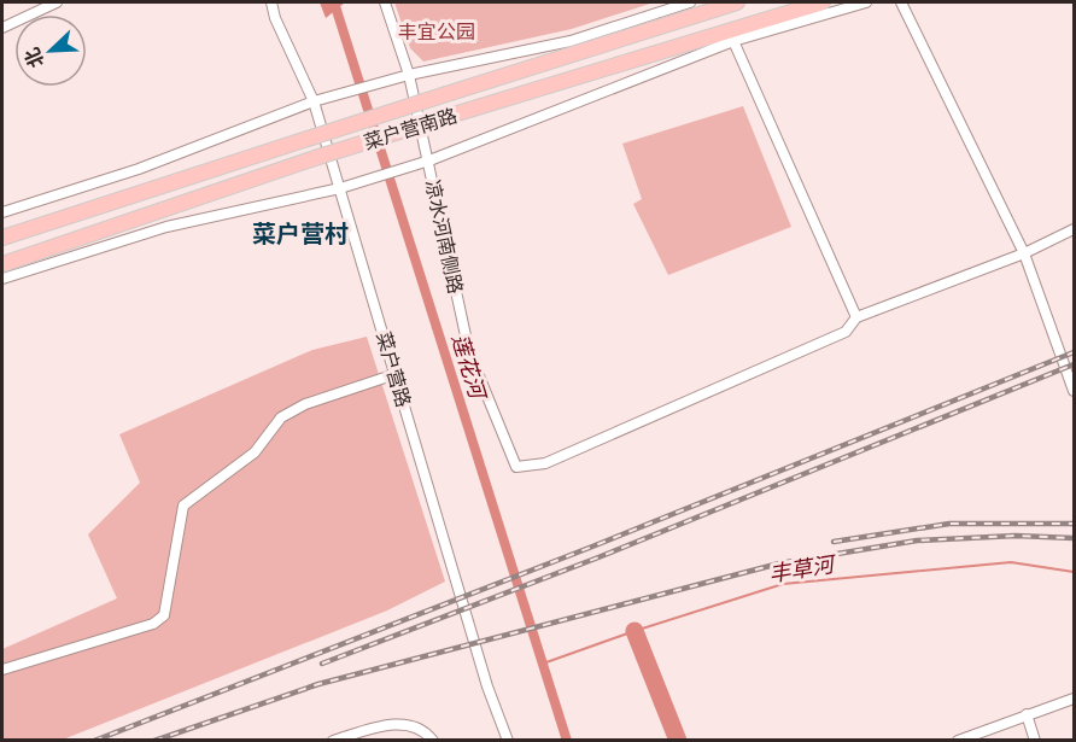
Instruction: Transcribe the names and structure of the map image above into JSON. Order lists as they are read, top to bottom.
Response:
{
  "streets": {
    "highway": ["菜户营南路"],
    "street": ["凉水河南侧路", "菜户营路"]
  },
  "crossings": [
    ["菜户营南路", "凉水河南侧路"],
    ["菜户营南路", "菜户营路"]
  ],
  "districts": ["菜户营村"],
  "water": ["莲花河", "丰草河"],
  "parks": ["丰宜公园"],
  "north": "bottom left"
}
